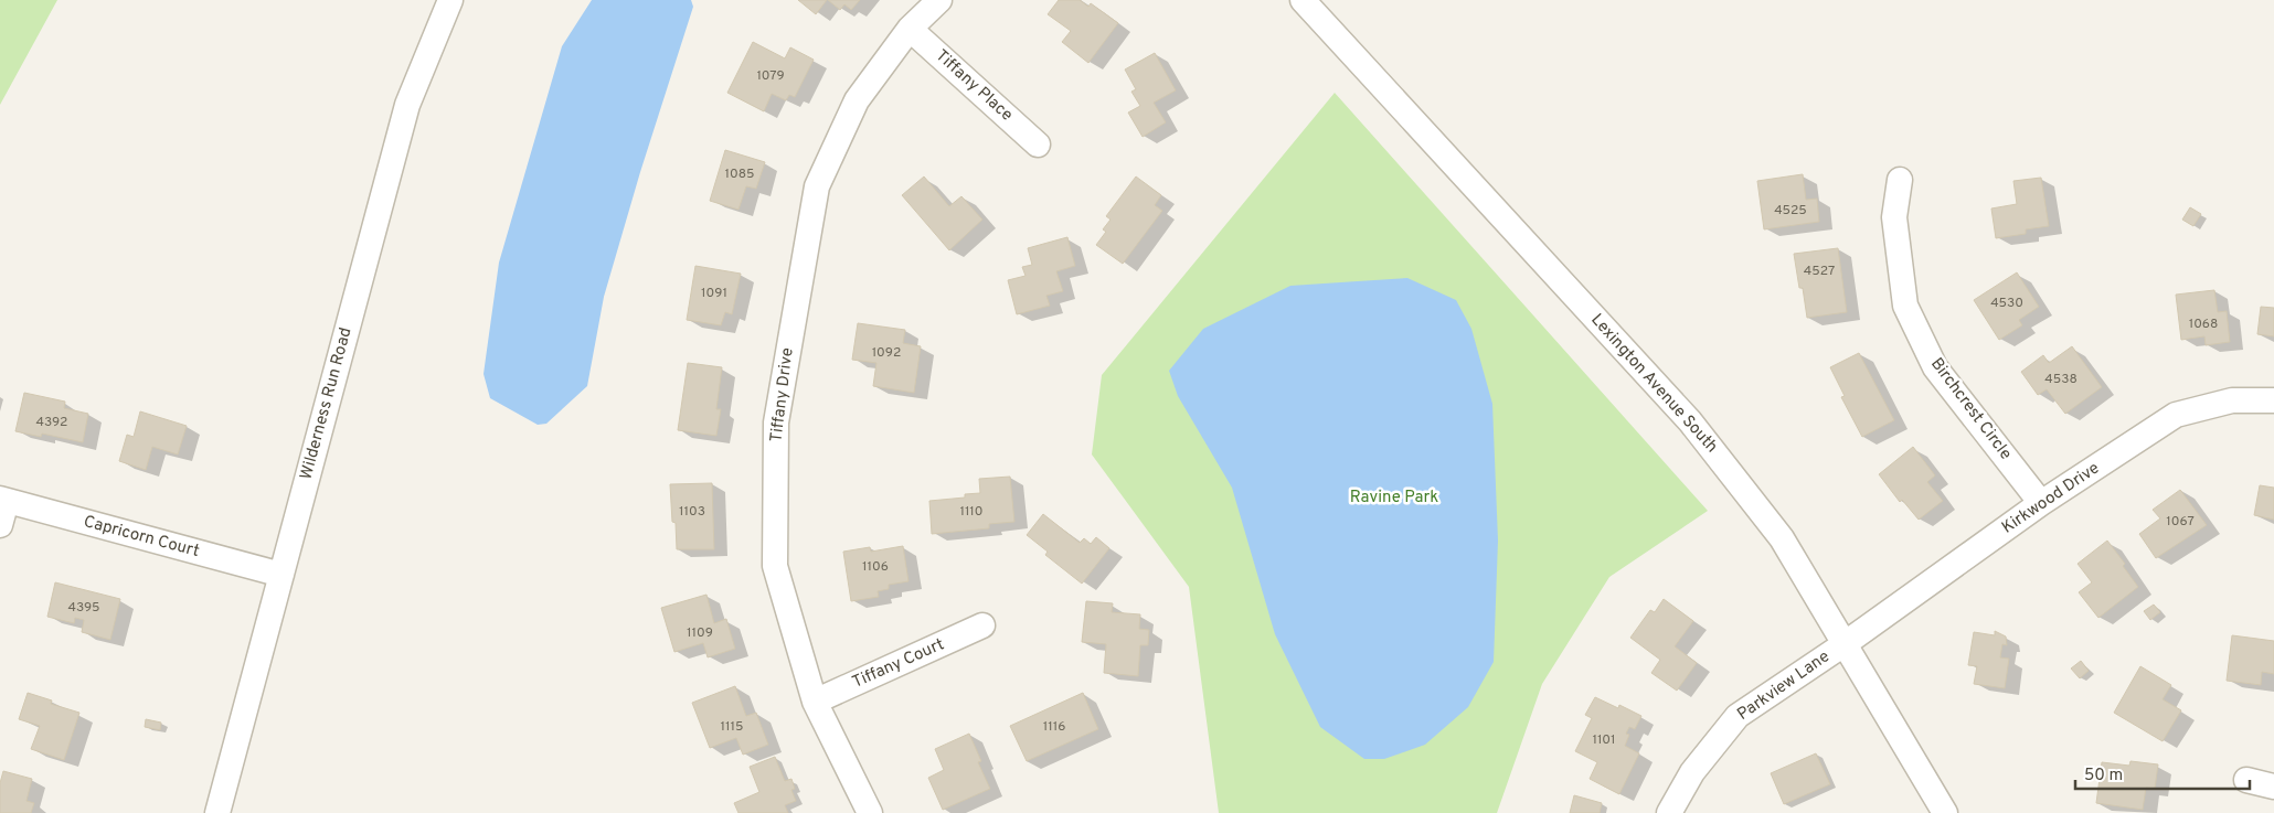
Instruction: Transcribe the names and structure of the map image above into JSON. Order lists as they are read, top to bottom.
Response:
{
  "streets": {
    "street": [
      "Tiffany Place",
      "Lexington Avenue South",
      "Tiffany Drive",
      "Wilderness Run Road",
      "Birchcrest Circle",
      "Kirkwood Drive",
      "Capricorn Court",
      "Tiffany Court",
      "Parkview Lane"
    ]
  },
  "crossings": [
    ["Tiffany Place", "Tiffany Drive"],
    ["Lexington Avenue South", "Kirkwood Drive"],
    ["Lexington Avenue South", "Parkview Lane"],
    ["Tiffany Drive", "Tiffany Court"],
    ["Wilderness Run Road", "Capricorn Court"],
    ["Birchcrest Circle", "Kirkwood Drive"],
    ["Kirkwood Drive", "Parkview Lane"]
  ],
  "parks": ["Ravine Park"],
  "house_numbers": [
    "1079",
    "1085",
    "4525",
    "4527",
    "1091",
    "4530",
    "1068",
    "1092",
    "4538",
    "4392",
    "1103",
    "1110",
    "1067",
    "1106",
    "4395",
    "1109",
    "1115",
    "1116",
    "1101"
  ],
  "scale_bar": "50 m"
}
